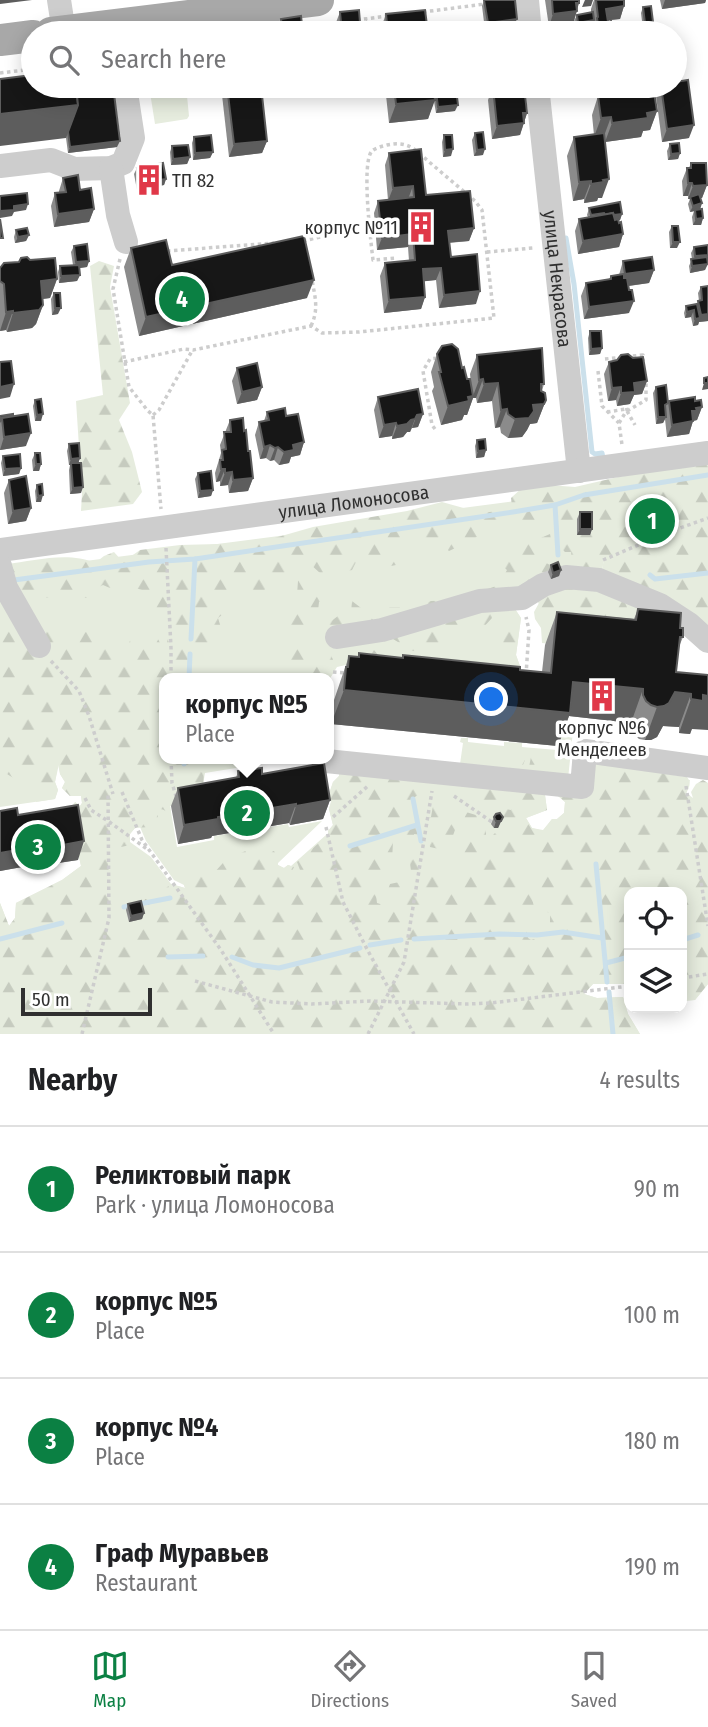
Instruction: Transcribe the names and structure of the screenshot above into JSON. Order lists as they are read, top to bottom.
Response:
{
  "streets": {
    "street": ["улица Некрасова", "улица Ломоносова"]
  },
  "crossings": [
    ["улица Некрасова", "улица Ломоносова"]
  ],
  "places": {
    "building": ["ТП 82", "корпус №11", "корпус №6 Менделеев"]
  },
  "scale_bar": "50 m",
  "page": {
    "search": "Search here",
    "pins": [
      "4",
      "1",
      "2",
      "3"
    ],
    "popup": ["корпус №5", "Place"],
    "scale": "50 m",
    "heading": ["Nearby", "4 results"],
    "list": [
      {
        "mark": "1",
        "name": "Реликтовый парк",
        "note": "Park · улица Ломоносова",
        "value": "90 m"
      },
      {
        "mark": "2",
        "name": "корпус №5",
        "note": "Place",
        "value": "100 m"
      },
      {
        "mark": "3",
        "name": "корпус №4",
        "note": "Place",
        "value": "180 m"
      },
      {
        "mark": "4",
        "name": "Граф Муравьев",
        "note": "Restaurant",
        "value": "190 m"
      }
    ],
    "nav": ["Map", "Directions", "Saved"]
  }
}
